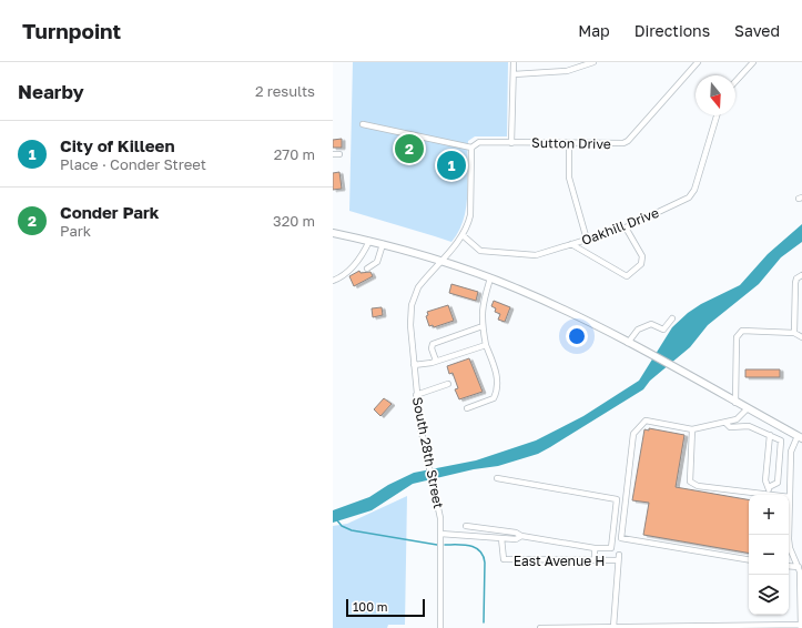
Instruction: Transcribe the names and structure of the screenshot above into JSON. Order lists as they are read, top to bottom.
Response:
{
  "streets": {
    "street": [
      "Sutton Drive",
      "Oakhill Drive",
      "South 28th Street",
      "East Avenue H"
    ]
  },
  "crossings": [
    ["Sutton Drive", "South 28th Street"],
    ["Oakhill Drive", "South 28th Street"],
    ["South 28th Street", "East Avenue H"]
  ],
  "scale_bar": "100 m",
  "north": "bottom",
  "page": {
    "header": "Turnpoint",
    "nav": ["Map", "Directions", "Saved"],
    "heading": ["Nearby", "2 results"],
    "list": [
      {
        "mark": "1",
        "name": "City of Killeen",
        "note": "Place · Conder Street",
        "value": "270 m"
      },
      {
        "mark": "2",
        "name": "Conder Park",
        "note": "Park",
        "value": "320 m"
      }
    ],
    "pins": ["2", "1"],
    "map_buttons": ["+", "−"],
    "scale": "100 m"
  }
}
